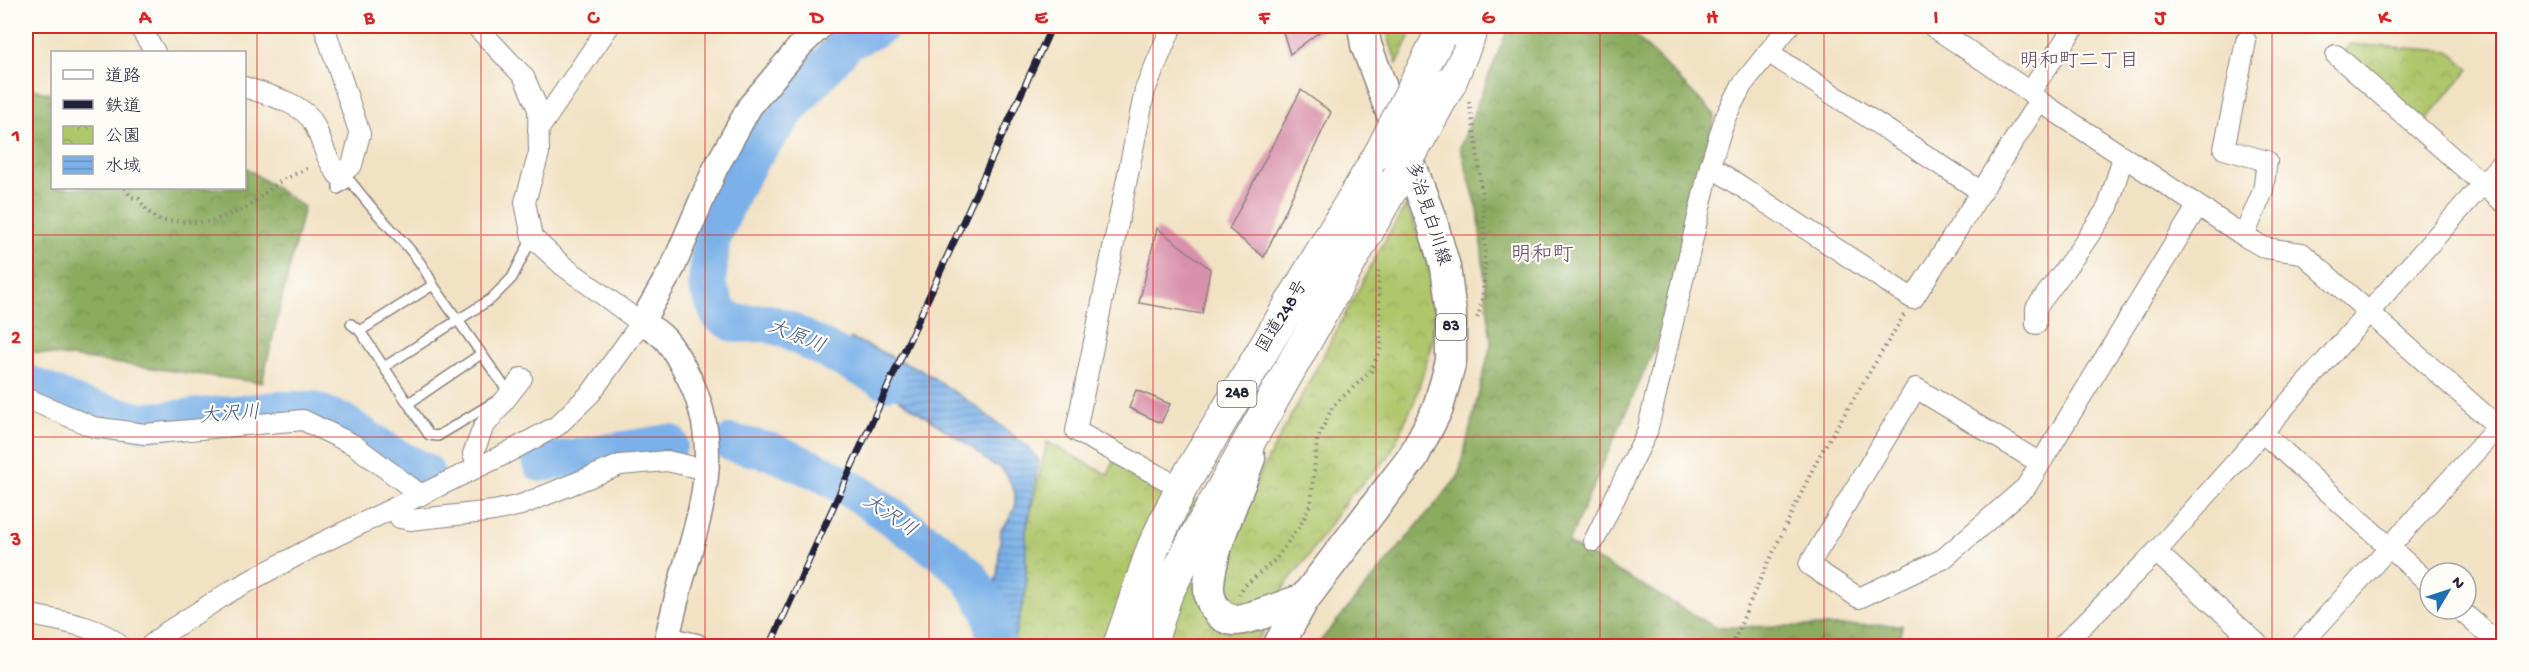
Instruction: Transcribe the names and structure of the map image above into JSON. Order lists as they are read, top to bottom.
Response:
{
  "streets": {
    "highway": ["国道248号", "248"],
    "main road": ["多治見白川線", "83"]
  },
  "districts": ["明和町二丁目", "明和町"],
  "water": ["大原川", "大沢川"],
  "legend": [
    "道路",
    "鉄道",
    "公園",
    "水域"
  ],
  "north": "top right",
  "grid": {
    "columns": [
      "A",
      "B",
      "C",
      "D",
      "E",
      "F",
      "G",
      "H",
      "I",
      "J",
      "K"
    ],
    "rows": ["1", "2", "3"]
  }
}
